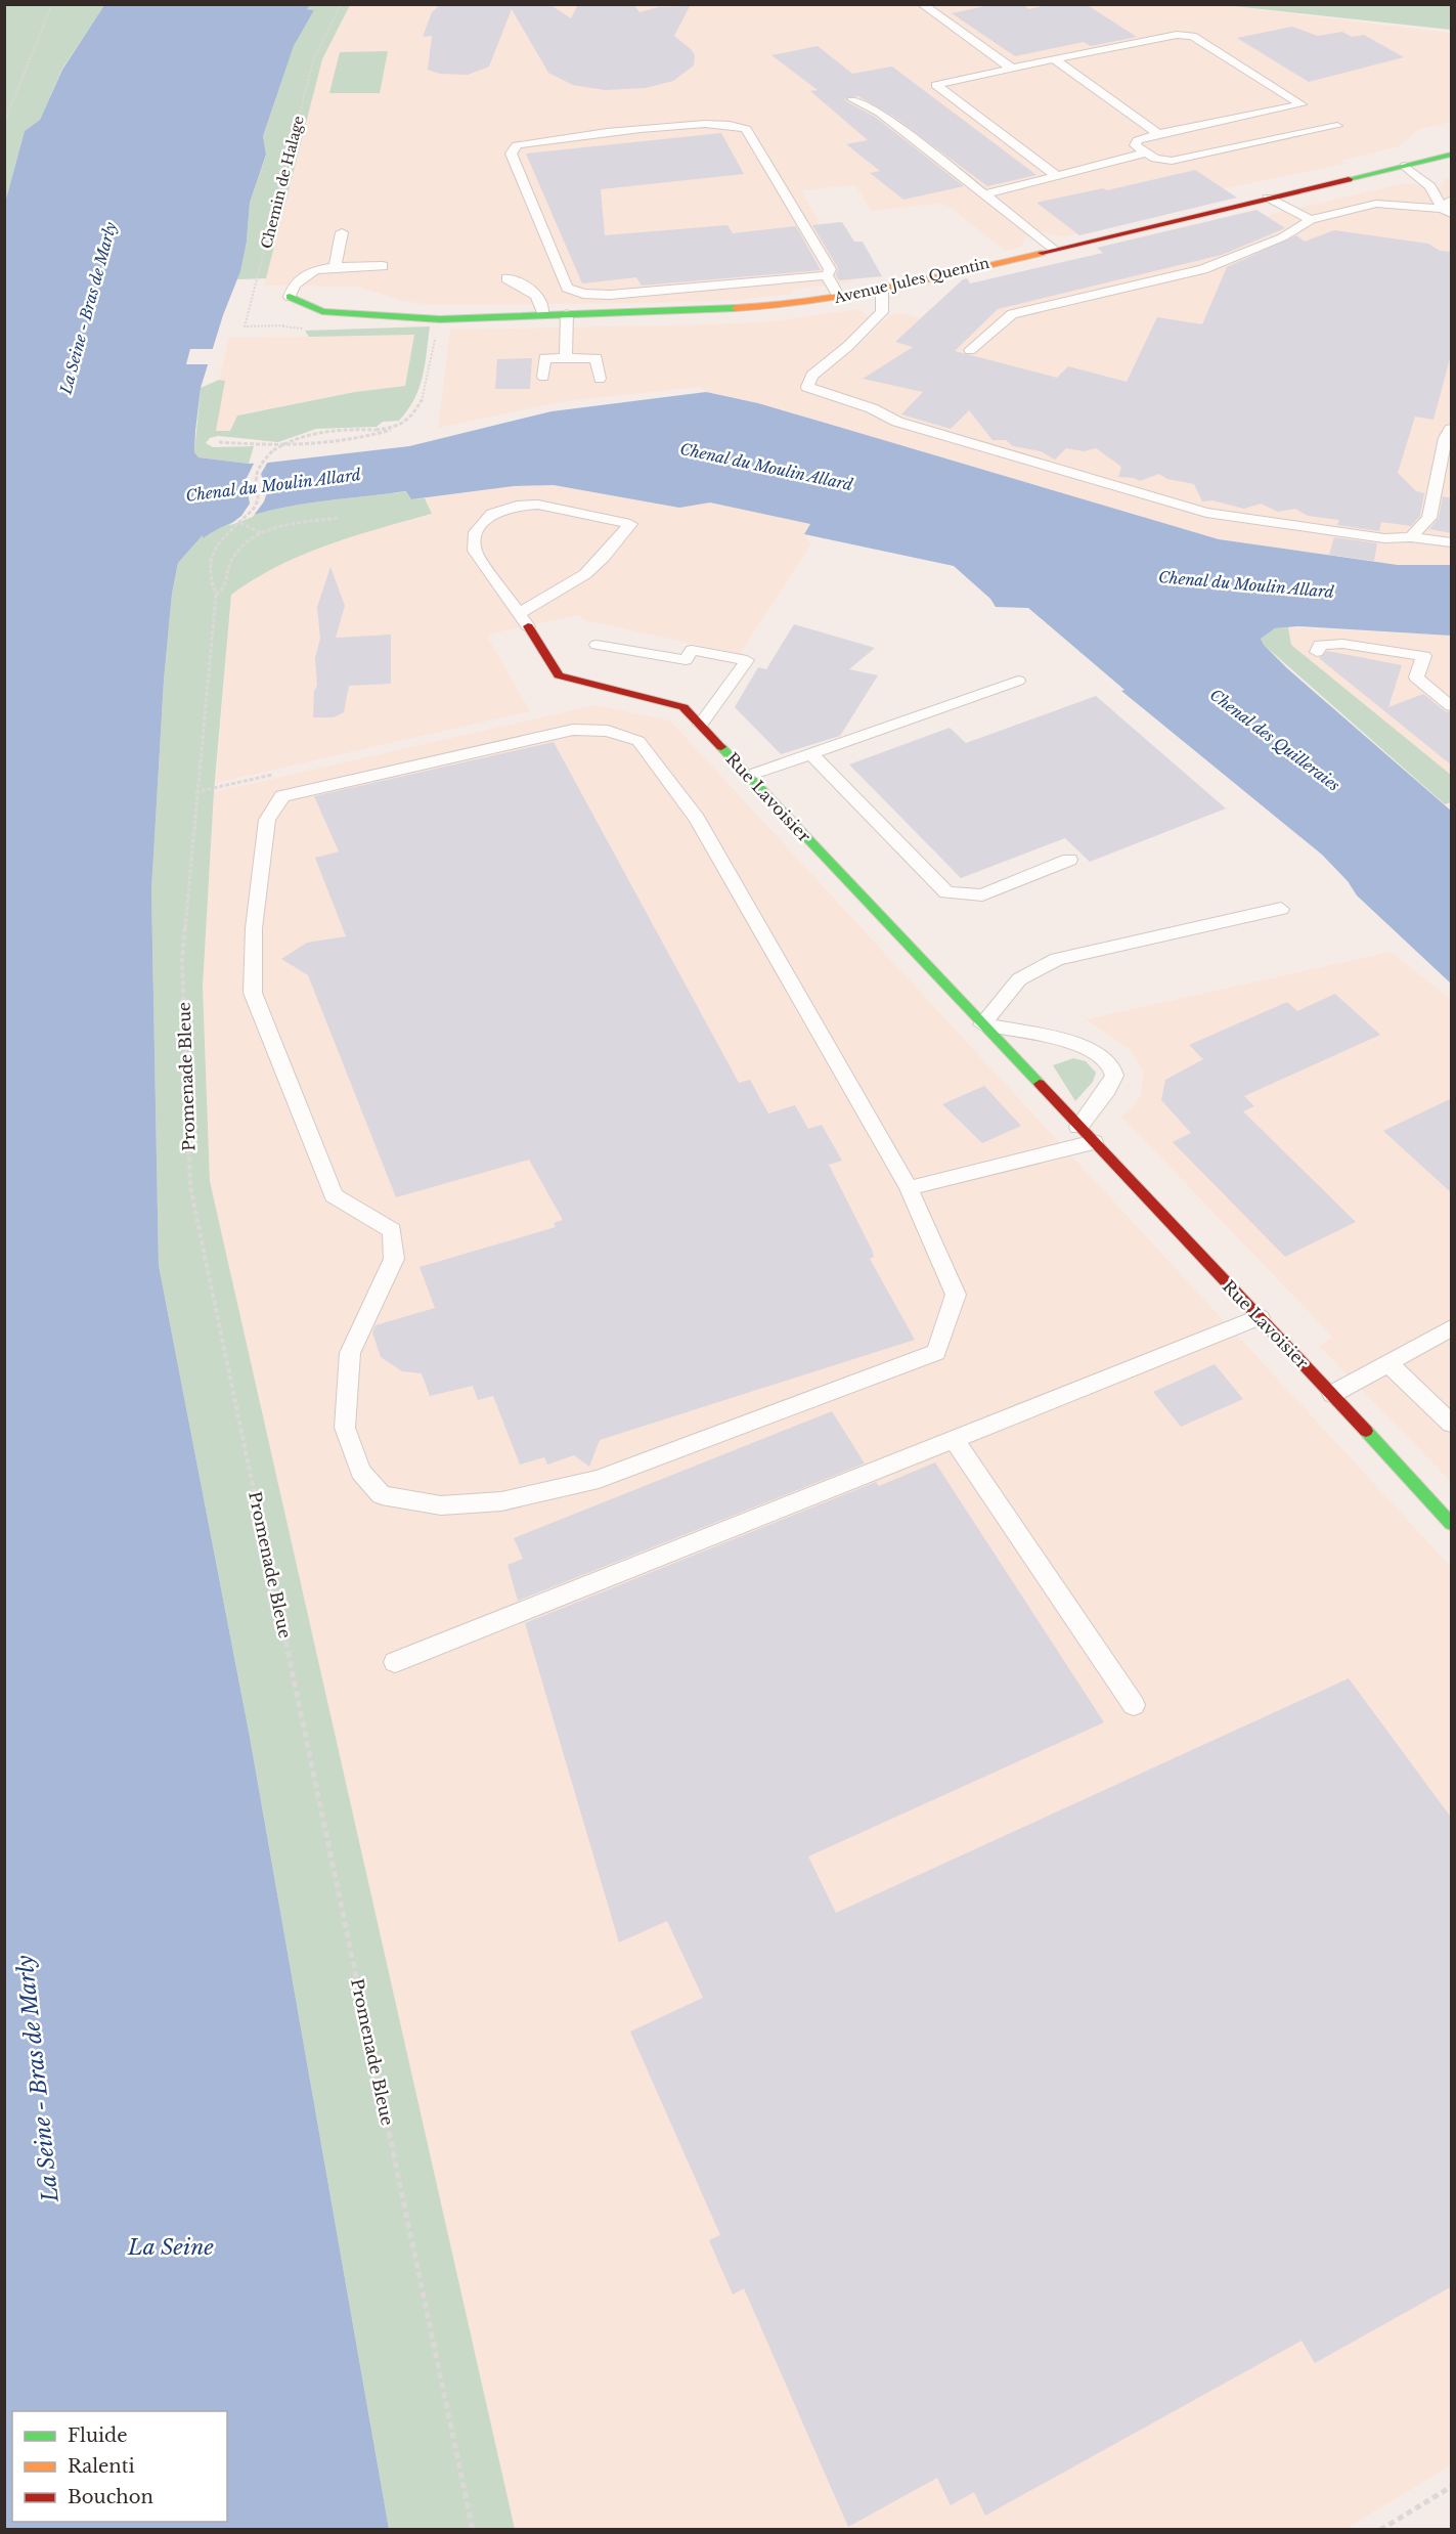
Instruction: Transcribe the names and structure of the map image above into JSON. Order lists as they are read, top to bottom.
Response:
{
  "streets": {
    "street": ["Avenue Jules Quentin", "Rue Lavoisier"],
    "path": ["Chemin de Halage", "Promenade Bleue"]
  },
  "water": [
    "La Seine - Bras de Marly",
    "Chenal du Moulin Allard",
    "Chenal des Quilleraies",
    "La Seine"
  ],
  "legend": ["Fluide", "Ralenti", "Bouchon"]
}
